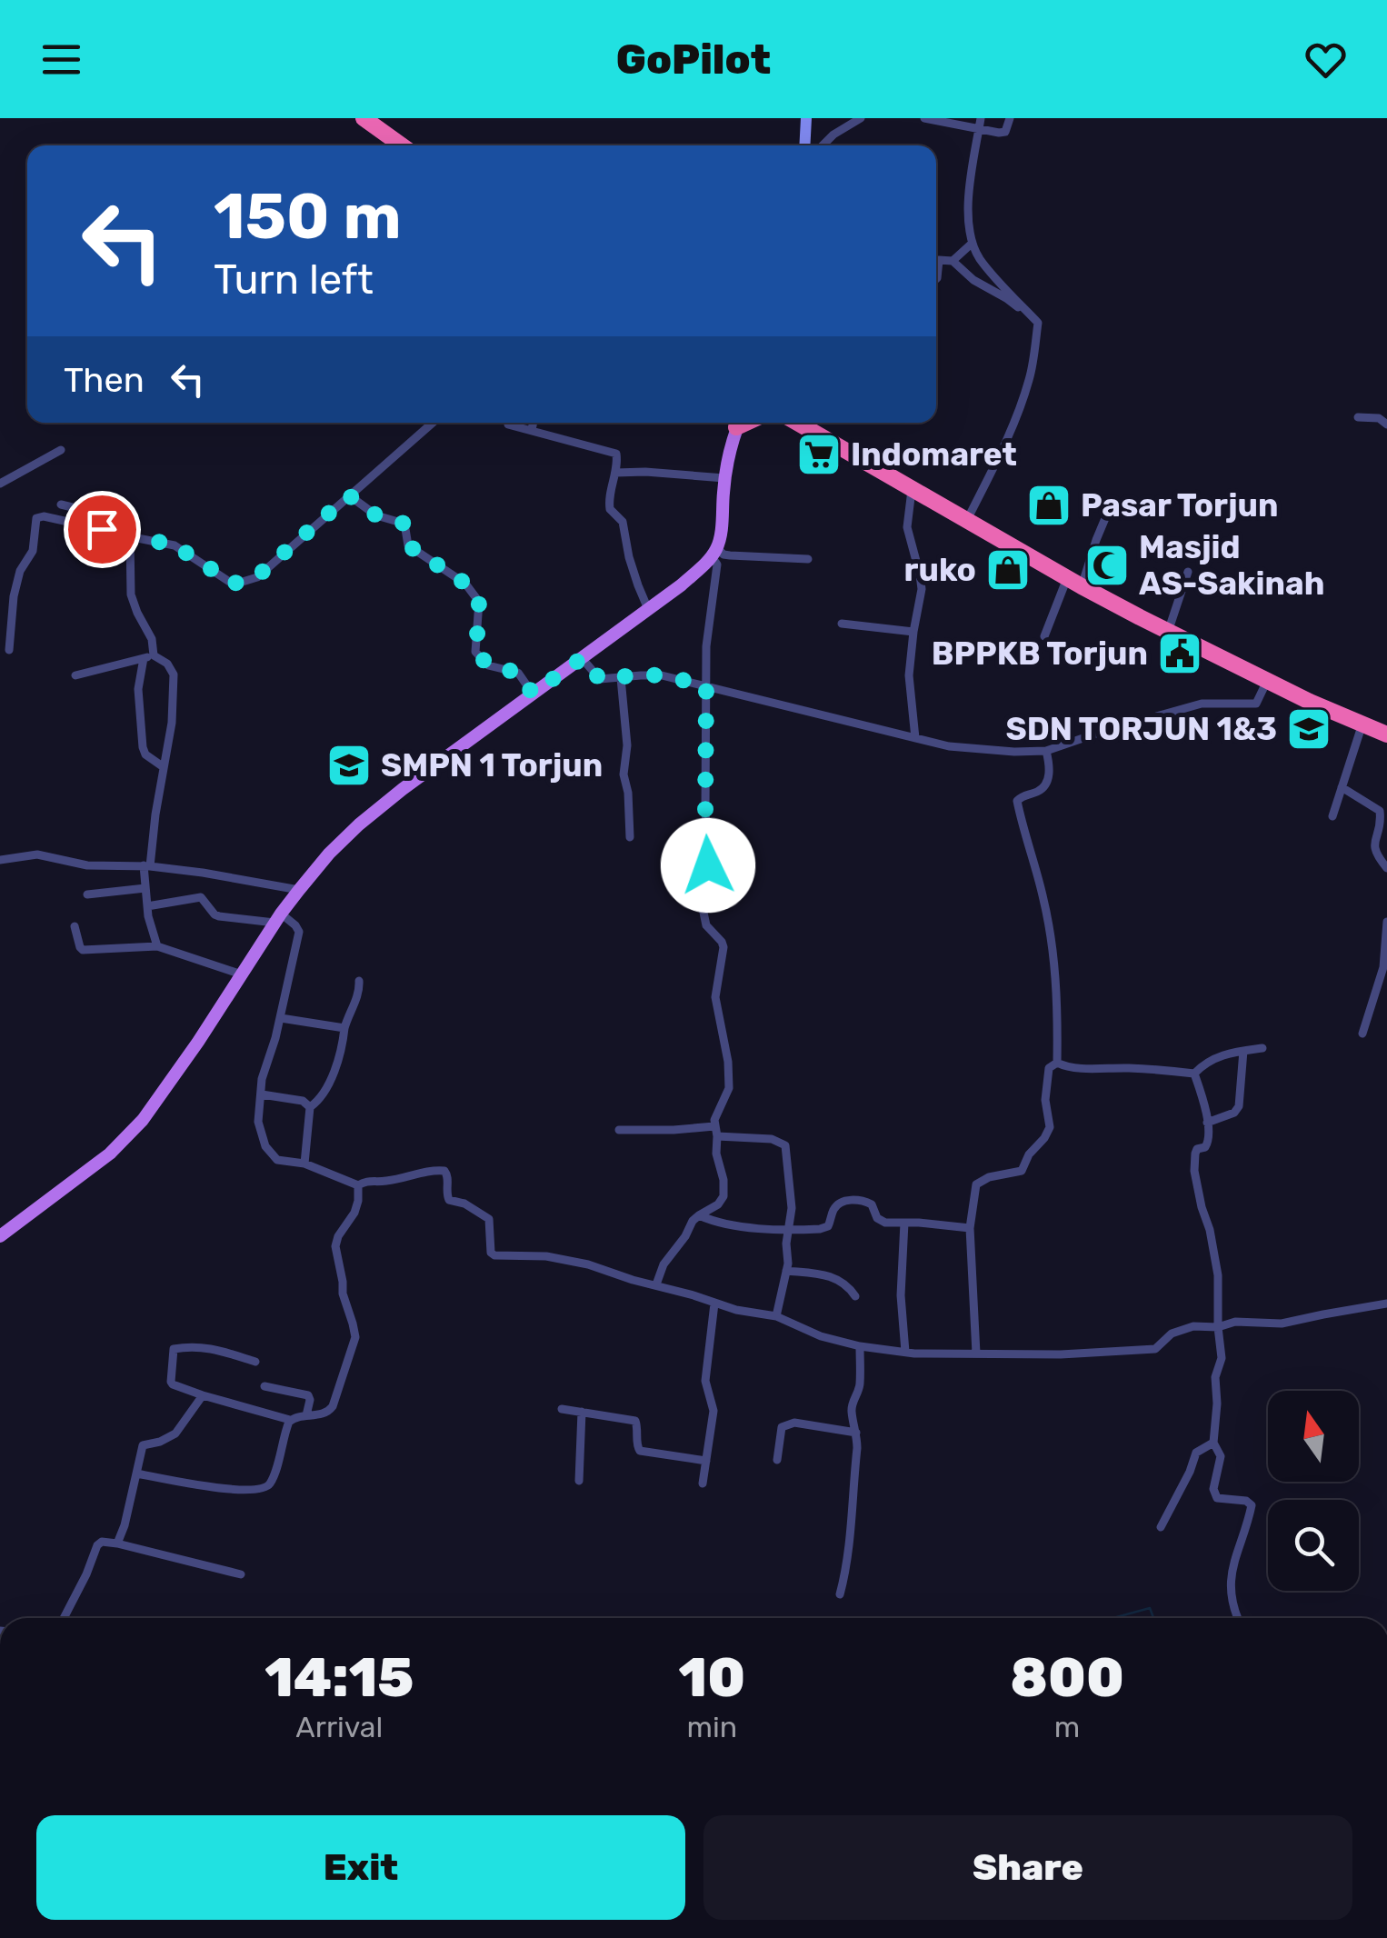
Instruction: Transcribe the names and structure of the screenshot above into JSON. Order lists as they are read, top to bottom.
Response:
{
  "places": {
    "supermarket": ["Indomaret"],
    "shop": ["Pasar Torjun", "ruko"],
    "mosque": ["Masjid AS-Sakinah"],
    "public building": ["BPPKB Torjun"],
    "school or university": ["SDN TORJUN 1&3", "SMPN 1 Torjun"]
  },
  "north": "top",
  "page": {
    "header": "GoPilot",
    "turn": ["150 m", "Turn left"],
    "then": "Then",
    "eta": [
      "14:15",
      "Arrival",
      "10",
      "min",
      "800",
      "m"
    ],
    "buttons": ["Exit", "Share"]
  }
}
